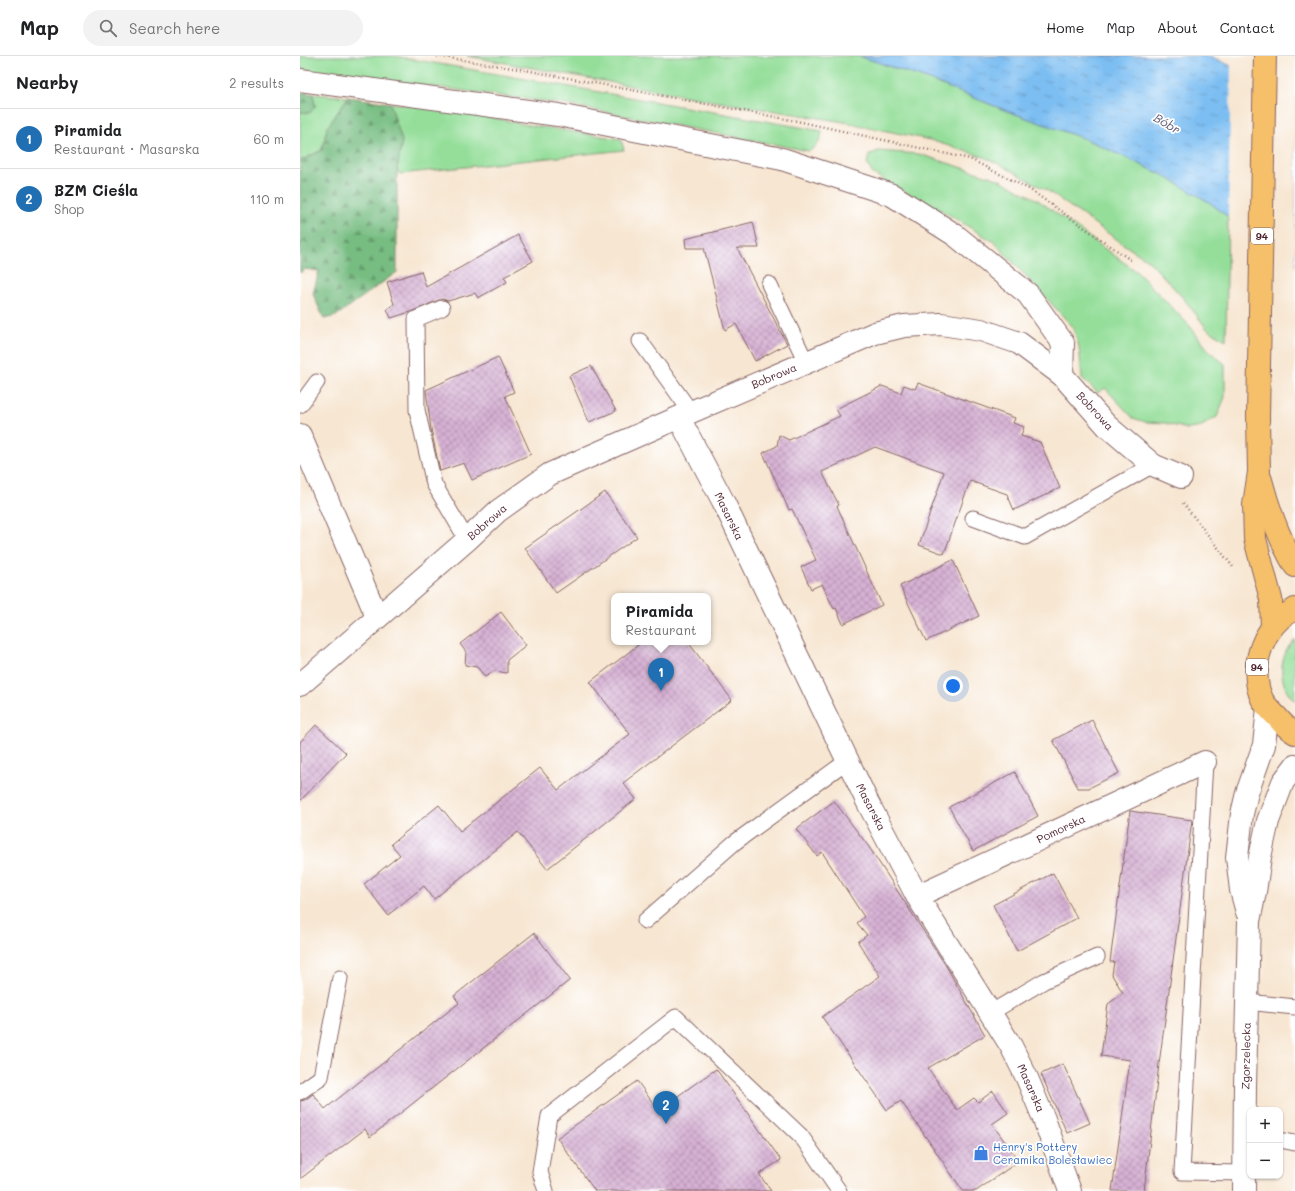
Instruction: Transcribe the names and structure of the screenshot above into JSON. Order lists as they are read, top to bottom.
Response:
{
  "streets": {
    "main road": ["94"],
    "street": [
      "Bobrowa",
      "Masarska",
      "Pomorska",
      "Zgorzelecka"
    ]
  },
  "crossings": [
    ["94", "Zgorzelecka"],
    ["Bobrowa", "Masarska"],
    ["Masarska", "Pomorska"]
  ],
  "water": ["Bóbr"],
  "places": {
    "shop": ["Henry's Pottery Ceramika Bolesławiec"]
  },
  "page": {
    "header": "Map",
    "search": "Search here",
    "nav": [
      "Home",
      "Map",
      "About",
      "Contact"
    ],
    "heading": ["Nearby", "2 results"],
    "list": [
      {
        "mark": "1",
        "name": "Piramida",
        "note": "Restaurant · Masarska",
        "value": "60 m"
      },
      {
        "mark": "2",
        "name": "BZM Cieśla",
        "note": "Shop",
        "value": "110 m"
      }
    ],
    "popup": ["Piramida", "Restaurant"],
    "pins": ["1", "2"],
    "map_buttons": ["+", "−"]
  }
}
